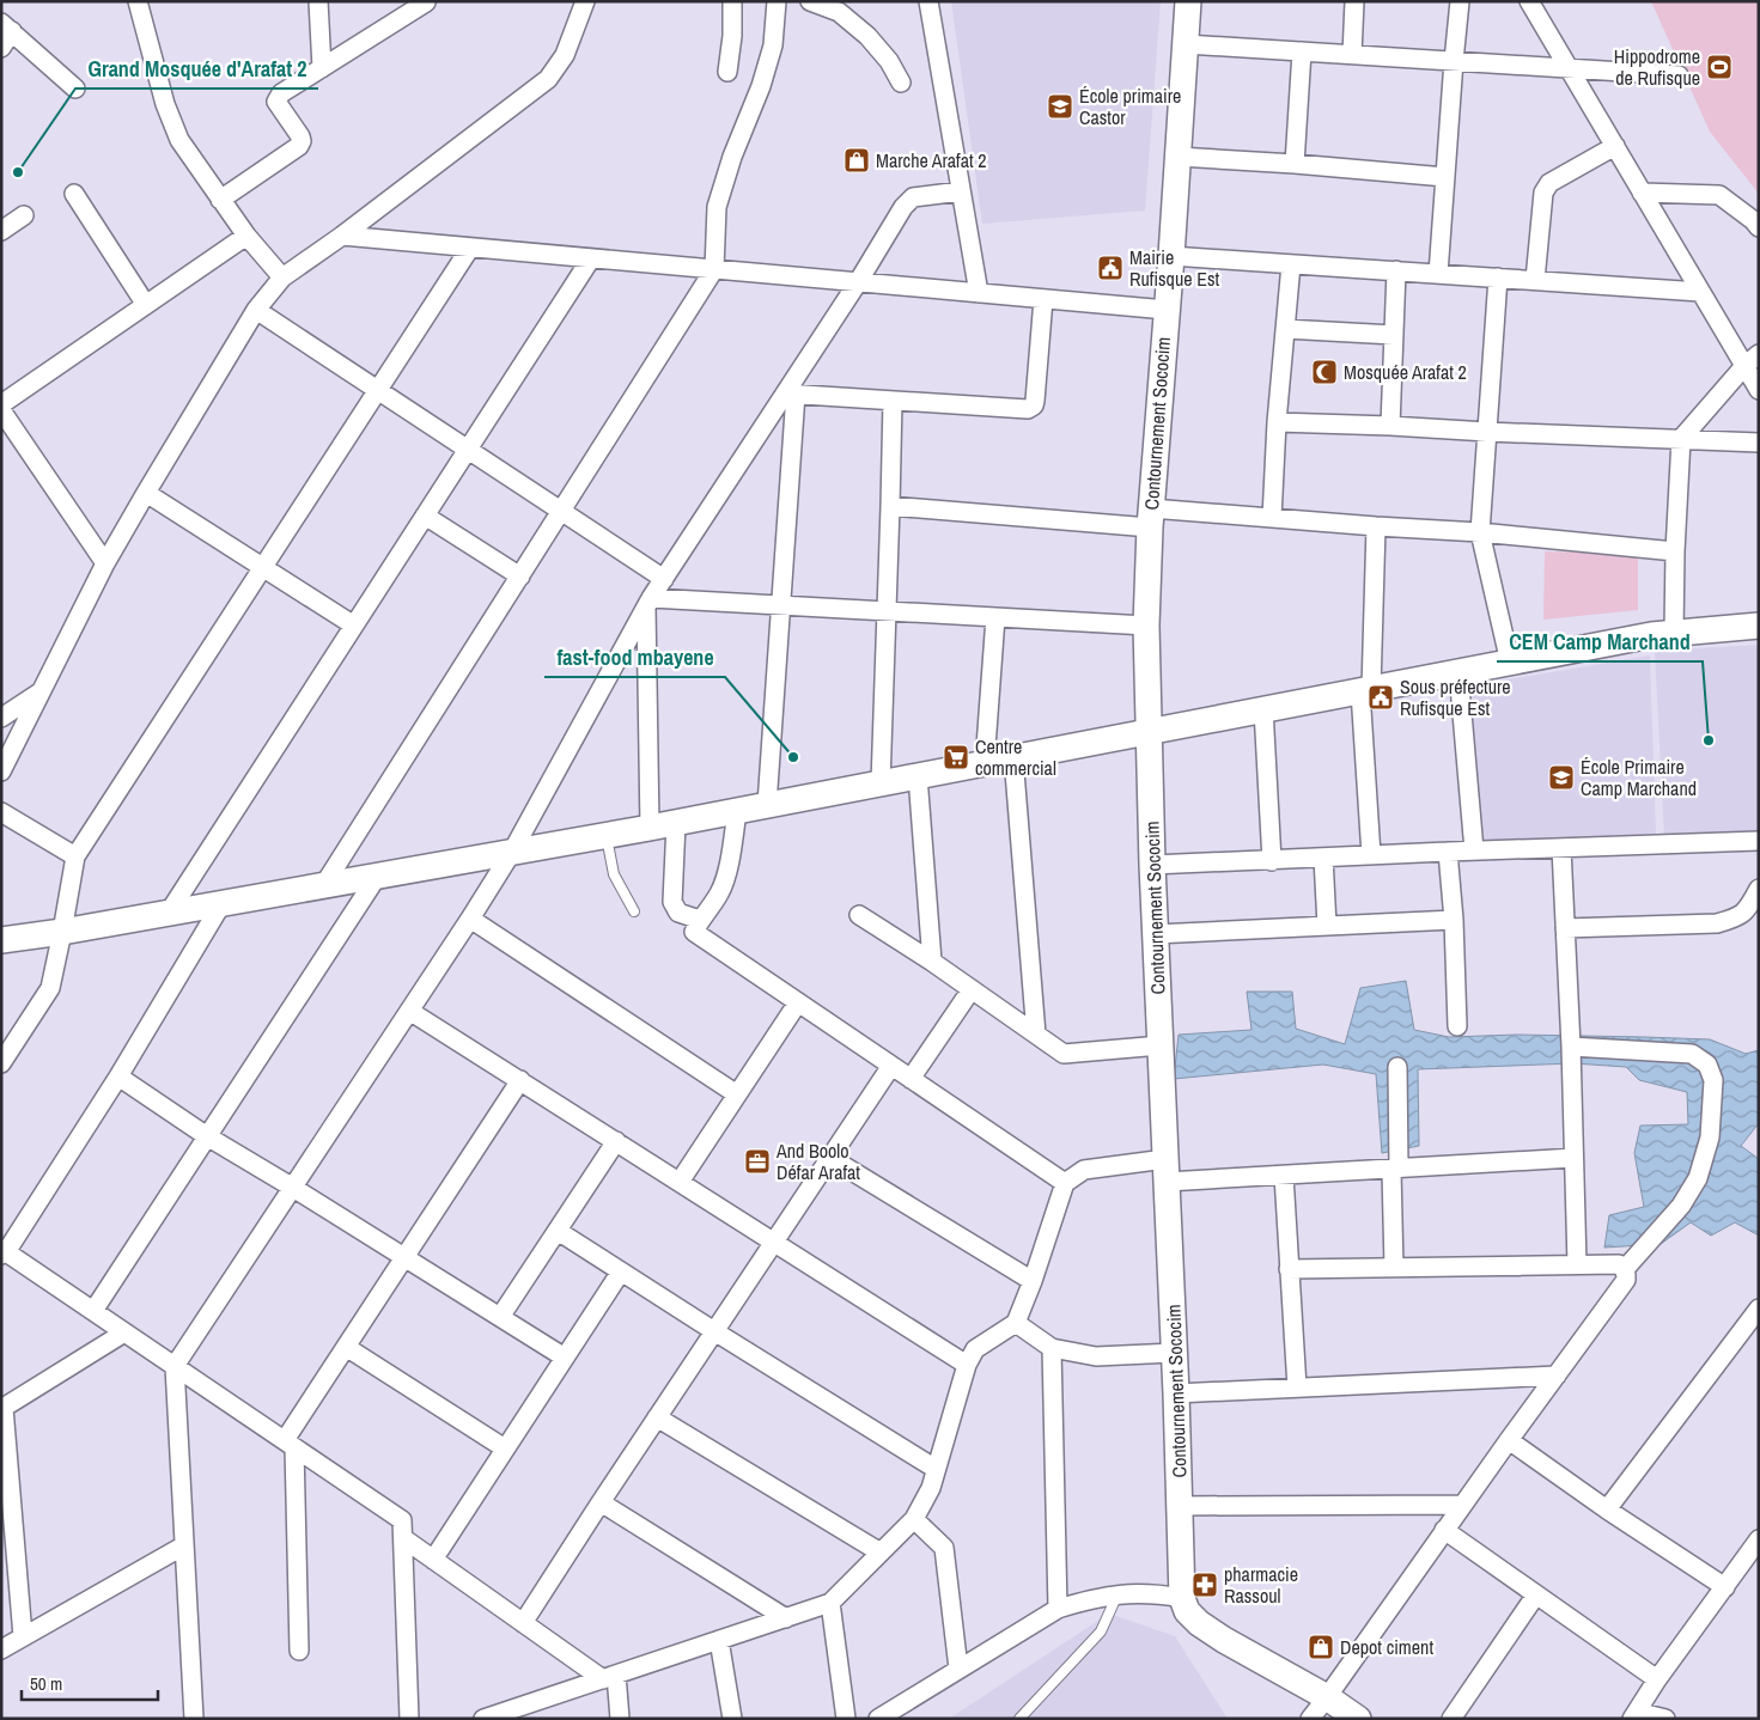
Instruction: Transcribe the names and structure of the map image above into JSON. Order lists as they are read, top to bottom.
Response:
{
  "streets": {
    "street": ["Contournement Sococim"]
  },
  "places": {
    "sports": ["Hippodrome de Rufisque"],
    "school or university": ["École primaire Castor", "École Primaire Camp Marchand"],
    "shop": ["Marche Arafat 2", "Depot ciment"],
    "other": ["Grand Mosquée d'Arafat 2", "CEM Camp Marchand", "fast-food mbayene"],
    "public building": ["Mairie Rufisque Est", "Sous préfecture Rufisque Est"],
    "mosque": ["Mosquée Arafat 2"],
    "supermarket": ["Centre commercial"],
    "office": ["And Boolo Défar Arafat"],
    "pharmacy": ["pharmacie Rassoul"]
  },
  "scale_bar": "50 m"
}
